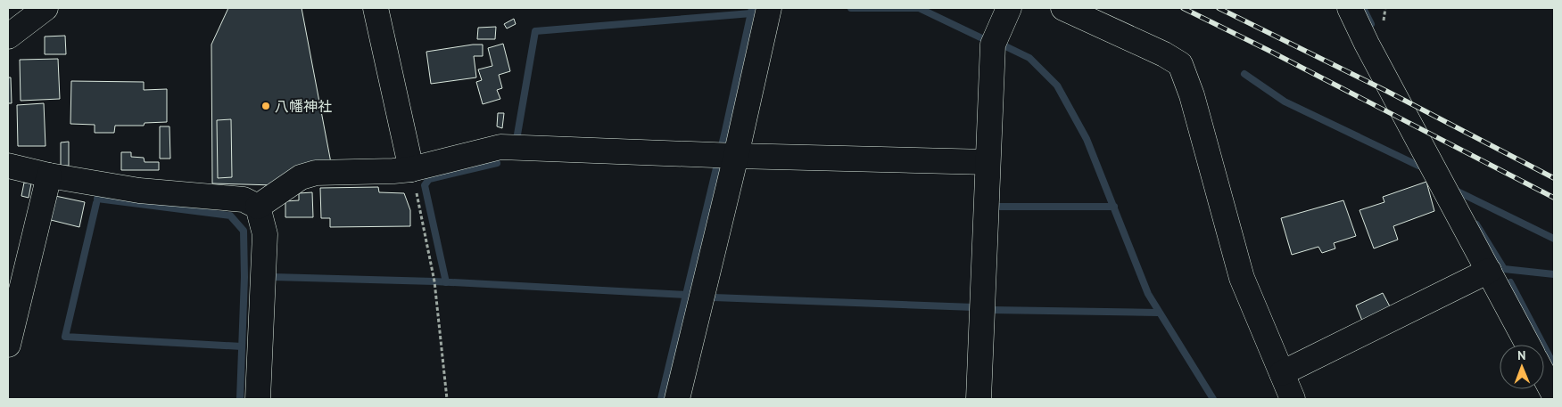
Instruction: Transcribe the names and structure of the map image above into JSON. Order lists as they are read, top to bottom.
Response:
{
  "places": ["八幡神社"],
  "north": "top"
}
